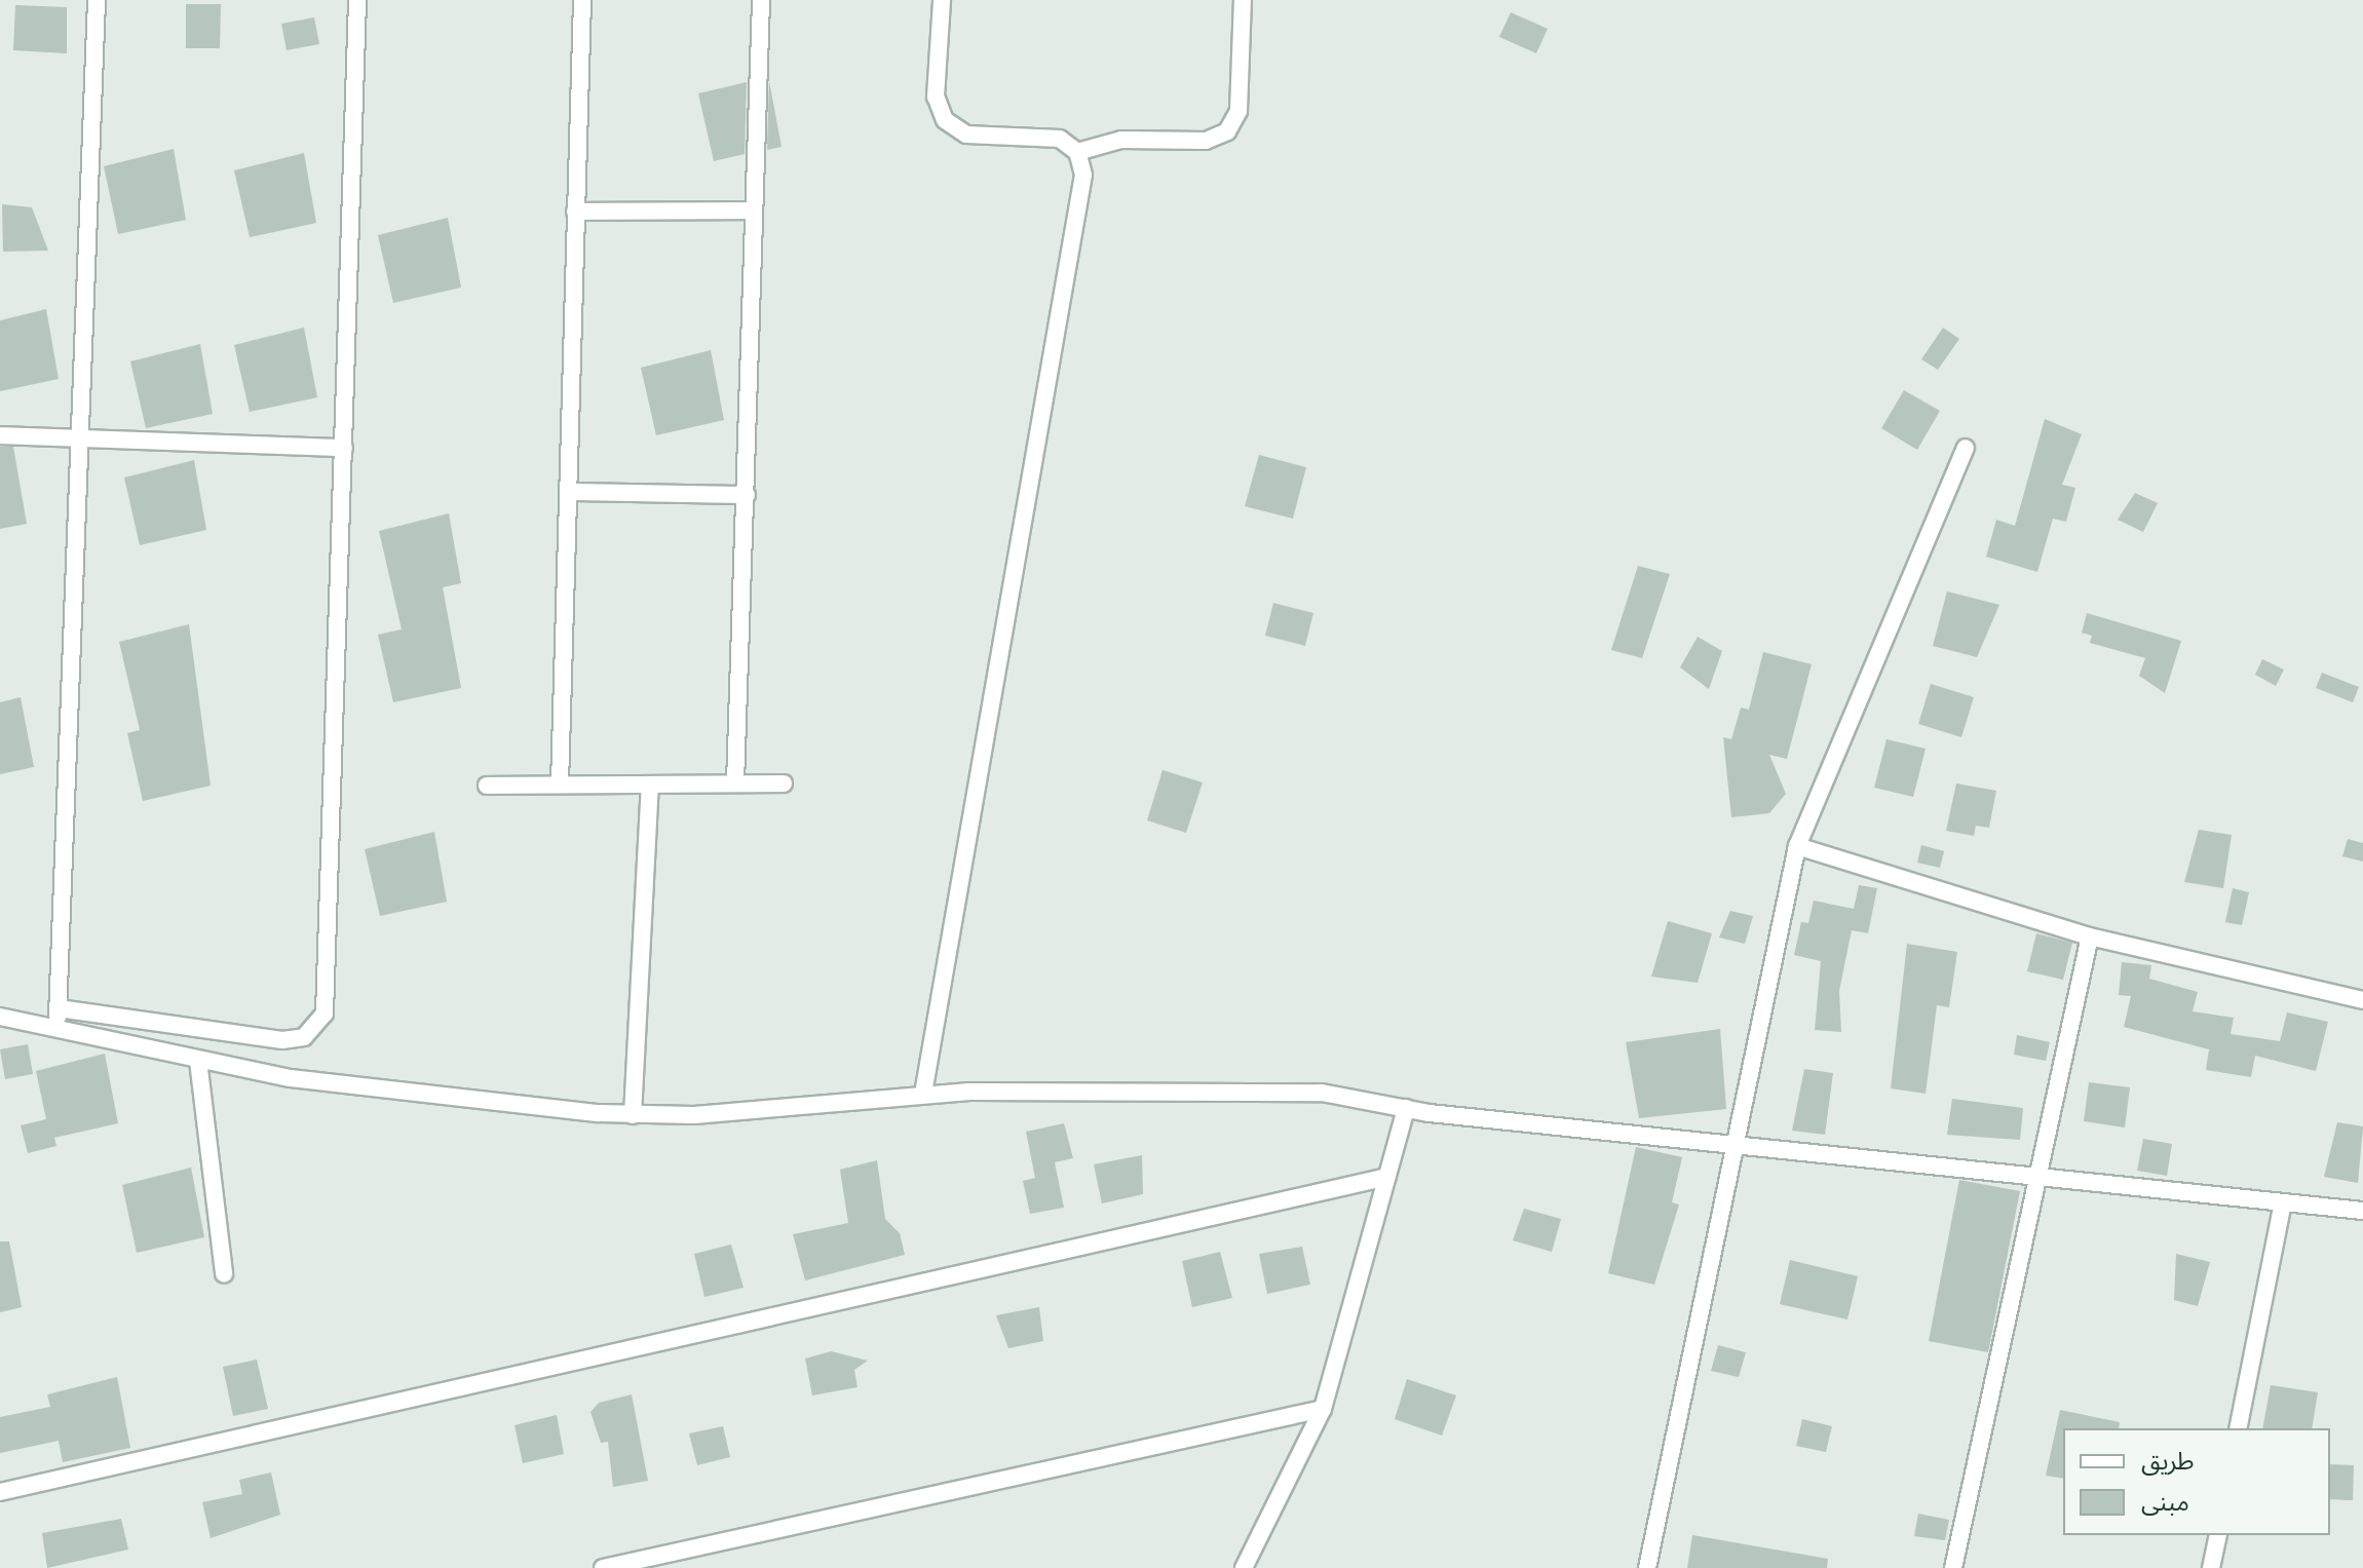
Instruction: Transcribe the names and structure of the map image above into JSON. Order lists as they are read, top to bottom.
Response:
{
  "legend": ["طريق", "مبنى"]
}
